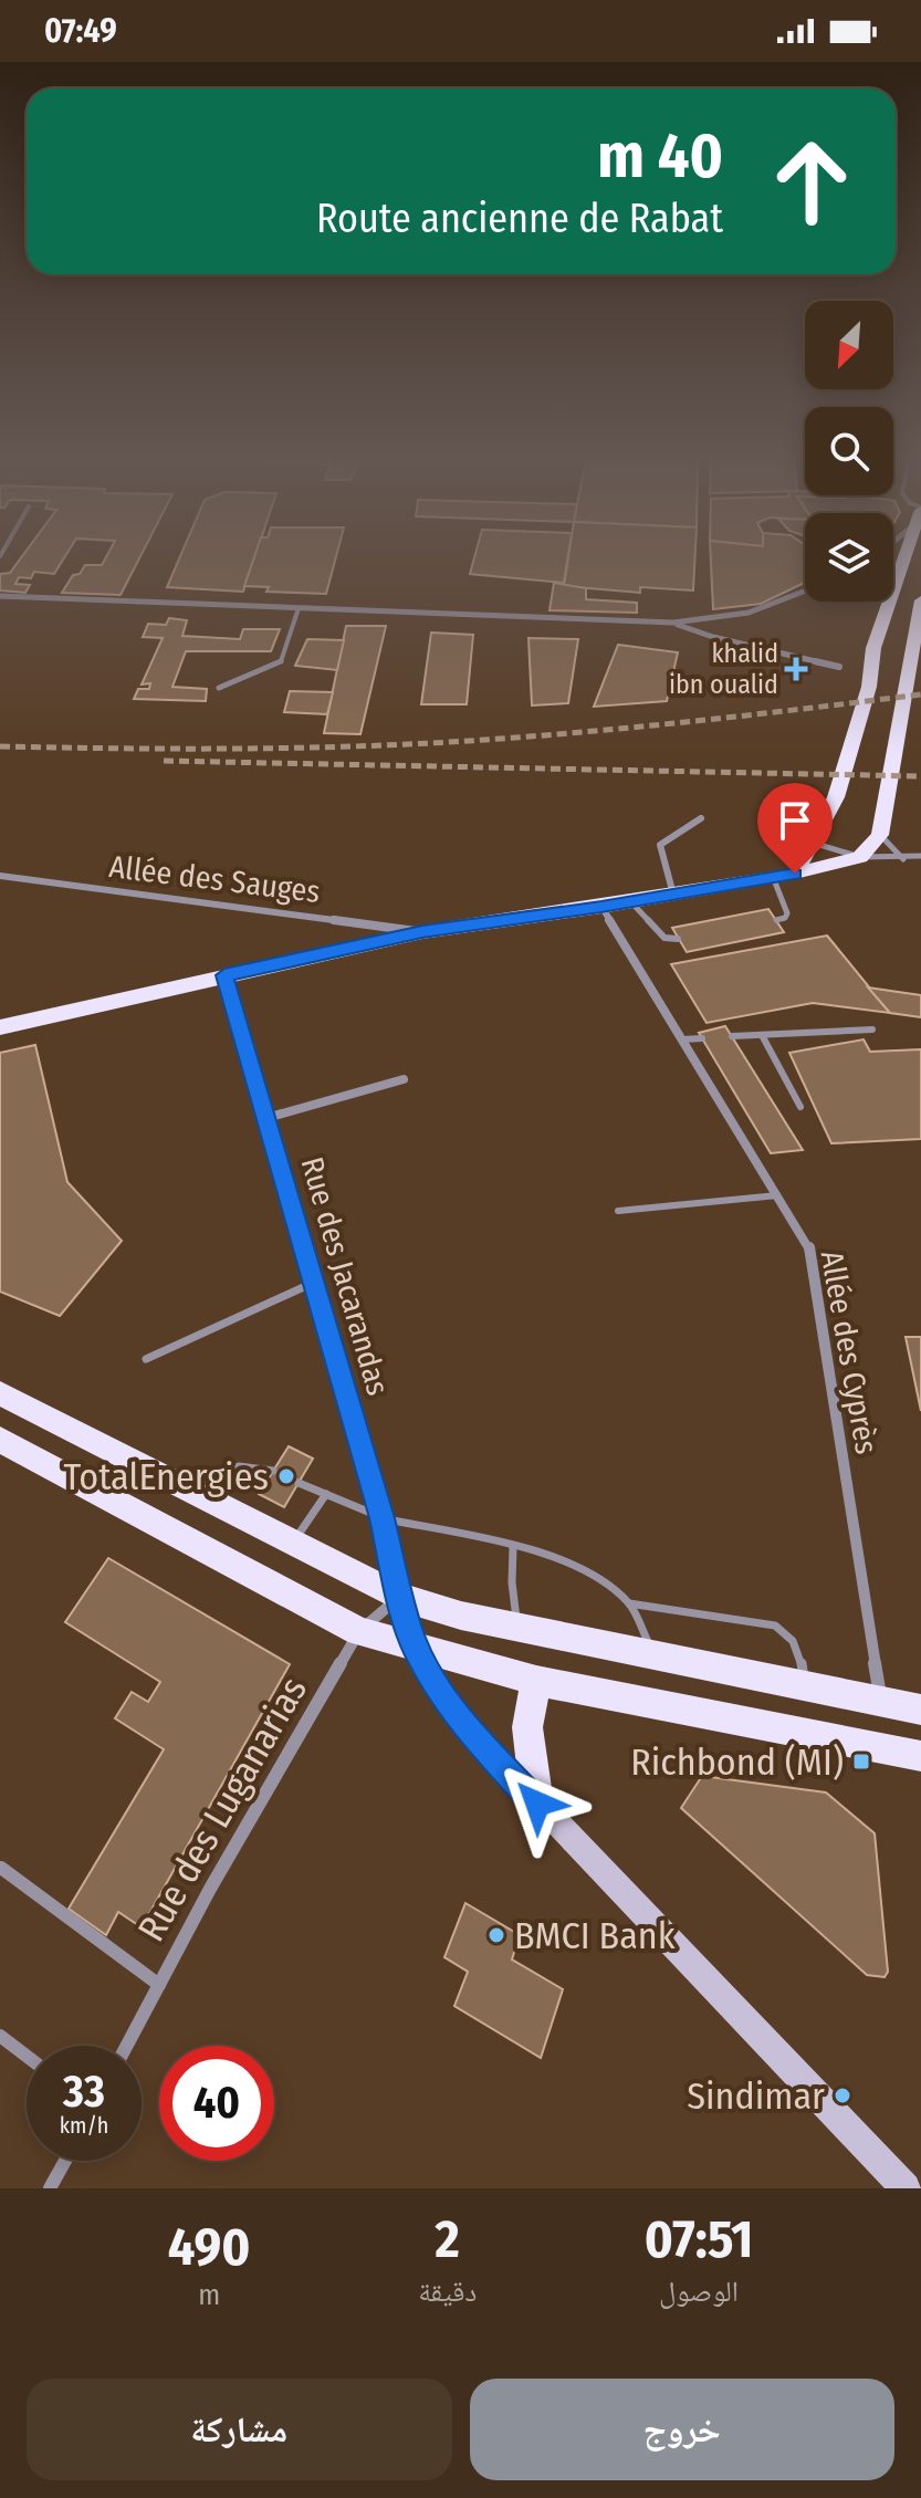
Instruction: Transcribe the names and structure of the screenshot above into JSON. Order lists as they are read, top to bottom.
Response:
{
  "streets": {
    "street": [
      "Allée des Sauges",
      "Rue des Jacarandas",
      "Allée des Cyprès",
      "Rue des Luganarias"
    ]
  },
  "crossings": [
    ["Rue des Jacarandas", "Rue des Luganarias"]
  ],
  "places": {
    "health": ["khalid ibn oualid"],
    "other": ["TotalEnergies", "BMCI Bank", "Sindimar"],
    "transit": ["Richbond (MI)"]
  },
  "north": "bottom left",
  "page": {
    "status": "07:49",
    "turn": ["40 m", "Route ancienne de Rabat"],
    "speed": "33 km/h",
    "limit": "40",
    "eta": [
      "07:51",
      "الوصول",
      "2",
      "دقيقة",
      "490",
      "m"
    ],
    "buttons": ["خروج", "مشاركة"]
  }
}
